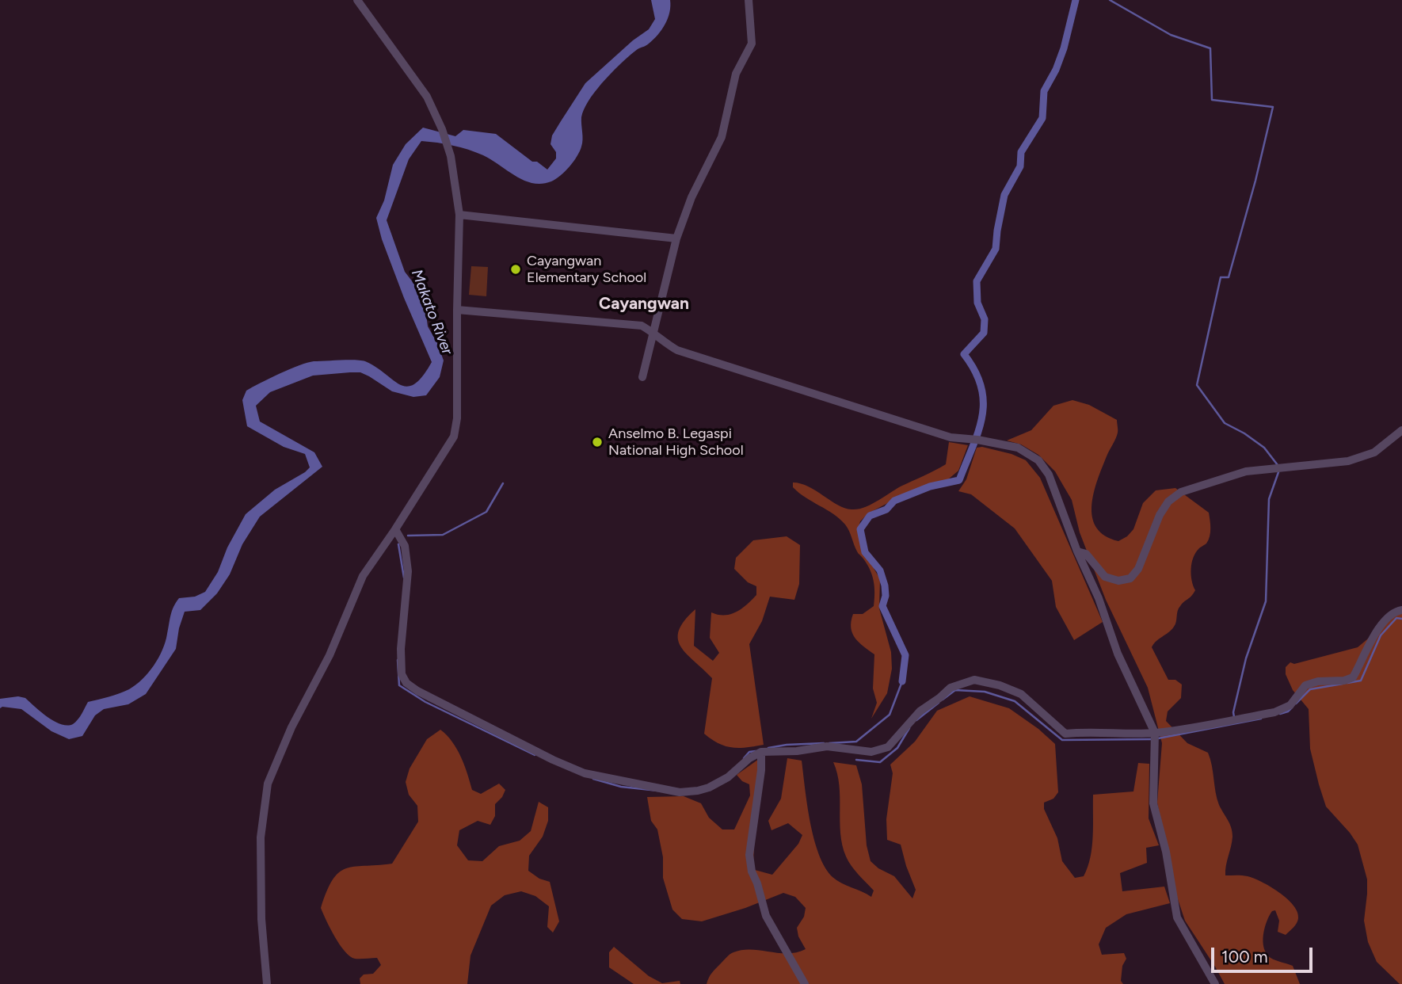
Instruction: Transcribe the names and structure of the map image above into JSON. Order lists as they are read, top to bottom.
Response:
{
  "districts": ["Cayangwan"],
  "water": ["Makato River"],
  "places": ["Cayangwan Elementary School", "Anselmo B. Legaspi National High School"],
  "scale_bar": "100 m"
}
